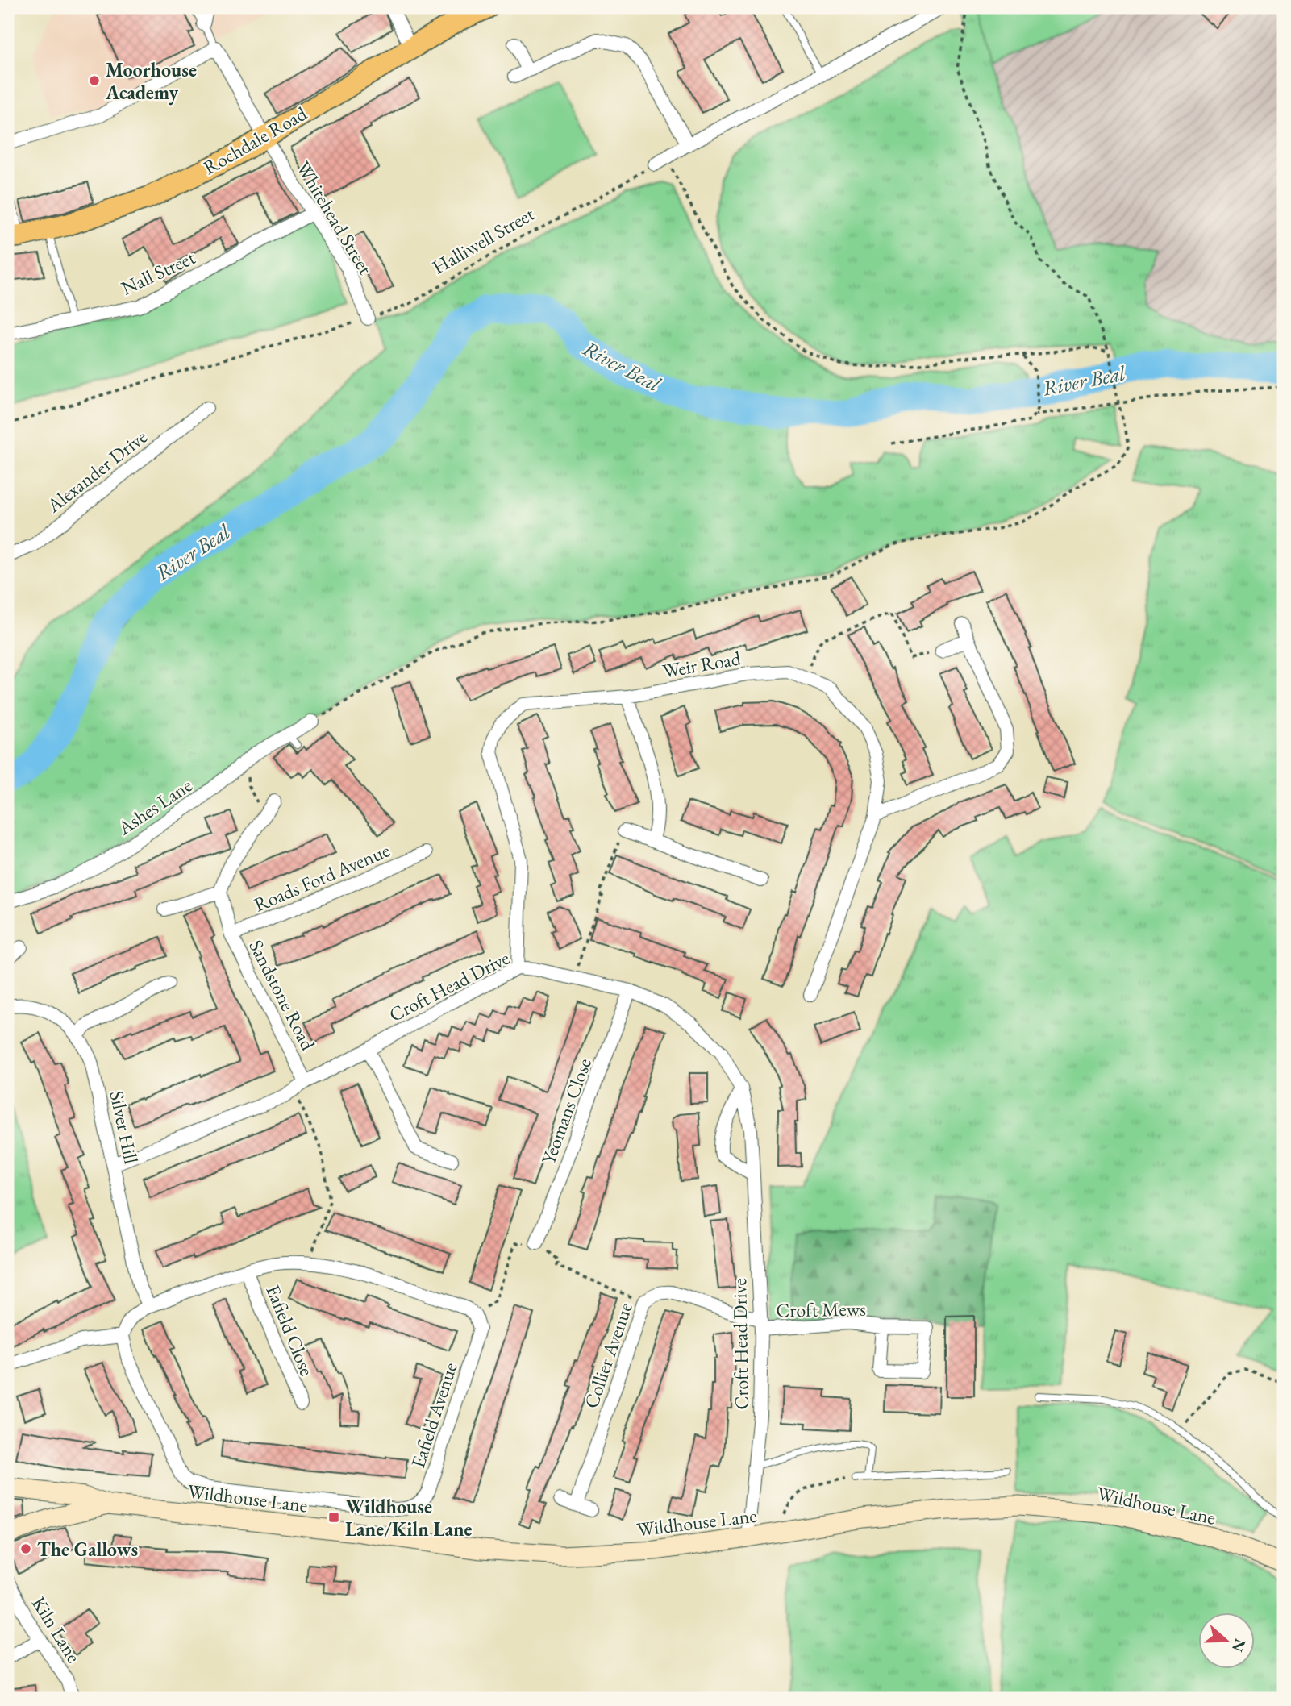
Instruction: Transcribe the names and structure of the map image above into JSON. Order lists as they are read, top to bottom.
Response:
{
  "streets": {
    "main road": ["Rochdale Road", "Wildhouse Lane"],
    "street": [
      "Whitehead Street",
      "Nall Street",
      "Alexander Drive",
      "Weir Road",
      "Ashes Lane",
      "Roads Ford Avenue",
      "Croft Head Drive",
      "Sandstone Road",
      "Yeomans Close",
      "Silver Hill",
      "Croft Mews",
      "Eafield Close",
      "Collier Avenue",
      "Eafield Avenue",
      "Kiln Lane"
    ],
    "path": ["Halliwell Street"]
  },
  "crossings": [
    ["Rochdale Road", "Whitehead Street"],
    ["Whitehead Street", "Halliwell Street"],
    ["Whitehead Street", "Nall Street"],
    ["Weir Road", "Croft Head Drive"],
    ["Roads Ford Avenue", "Sandstone Road"],
    ["Croft Head Drive", "Sandstone Road"],
    ["Croft Head Drive", "Yeomans Close"],
    ["Croft Head Drive", "Silver Hill"],
    ["Croft Head Drive", "Croft Mews"],
    ["Croft Head Drive", "Collier Avenue"],
    ["Croft Head Drive", "Wildhouse Lane"],
    ["Croft Mews", "Collier Avenue"]
  ],
  "water": ["River Beal"],
  "places": {
    "other": ["Moorhouse Academy", "The Gallows"],
    "transit": ["Wildhouse Lane/Kiln Lane"]
  },
  "north": "right"
}
